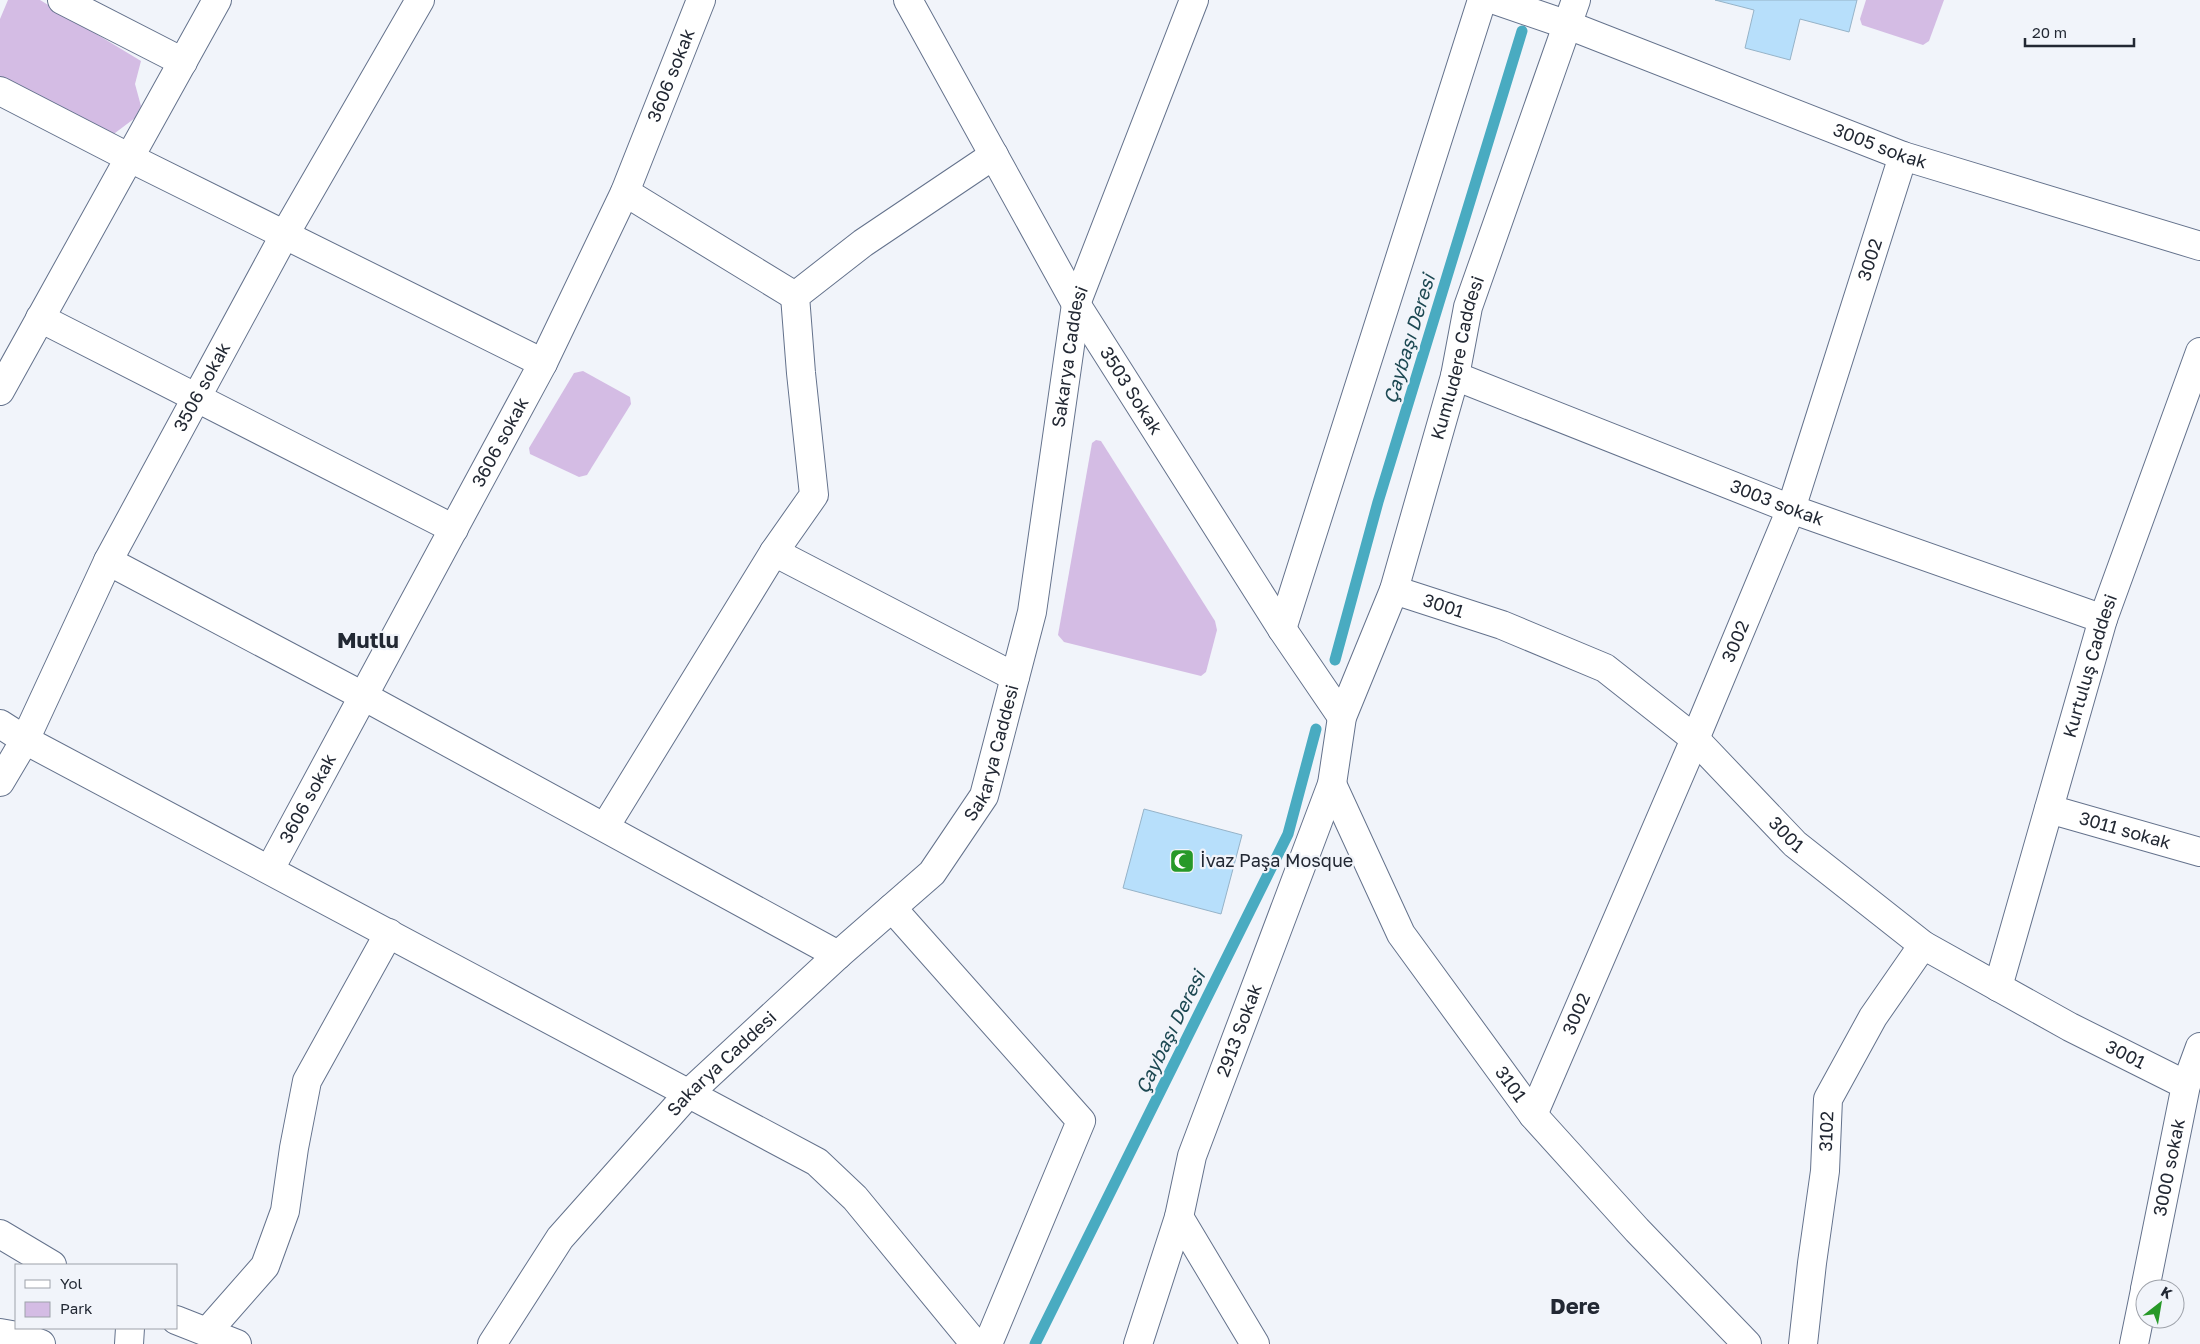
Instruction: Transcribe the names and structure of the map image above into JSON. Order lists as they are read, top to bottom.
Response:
{
  "streets": {
    "street": [
      "3606 sokak",
      "3005 sokak",
      "3002",
      "Sakarya Caddesi",
      "Kumludere Caddesi",
      "3506 sokak",
      "3503 Sokak",
      "3003 sokak",
      "3001",
      "Kurtuluş Caddesi",
      "3011 sokak",
      "2913 Sokak",
      "3101",
      "3102",
      "3000 sokak"
    ]
  },
  "crossings": [
    ["3005 sokak", "3002"],
    ["3005 sokak", "Kumludere Caddesi"],
    ["3002", "3003 sokak"],
    ["3002", "3001"],
    ["3002", "3101"],
    ["Sakarya Caddesi", "3503 Sokak"],
    ["Kumludere Caddesi", "3503 Sokak"],
    ["Kumludere Caddesi", "3003 sokak"],
    ["Kumludere Caddesi", "3001"],
    ["Kumludere Caddesi", "2913 Sokak"],
    ["3503 Sokak", "2913 Sokak"],
    ["3003 sokak", "Kurtuluş Caddesi"],
    ["3001", "Kurtuluş Caddesi"],
    ["3001", "3102"],
    ["3001", "3000 sokak"],
    ["Kurtuluş Caddesi", "3011 sokak"],
    ["2913 Sokak", "3101"]
  ],
  "districts": ["Mutlu", "Dere"],
  "water": ["Çaybaşı Deresi"],
  "places": {
    "mosque": ["İvaz Paşa Mosque"]
  },
  "legend": ["Yol", "Park"],
  "scale_bar": "20 m",
  "north": "top right"
}
